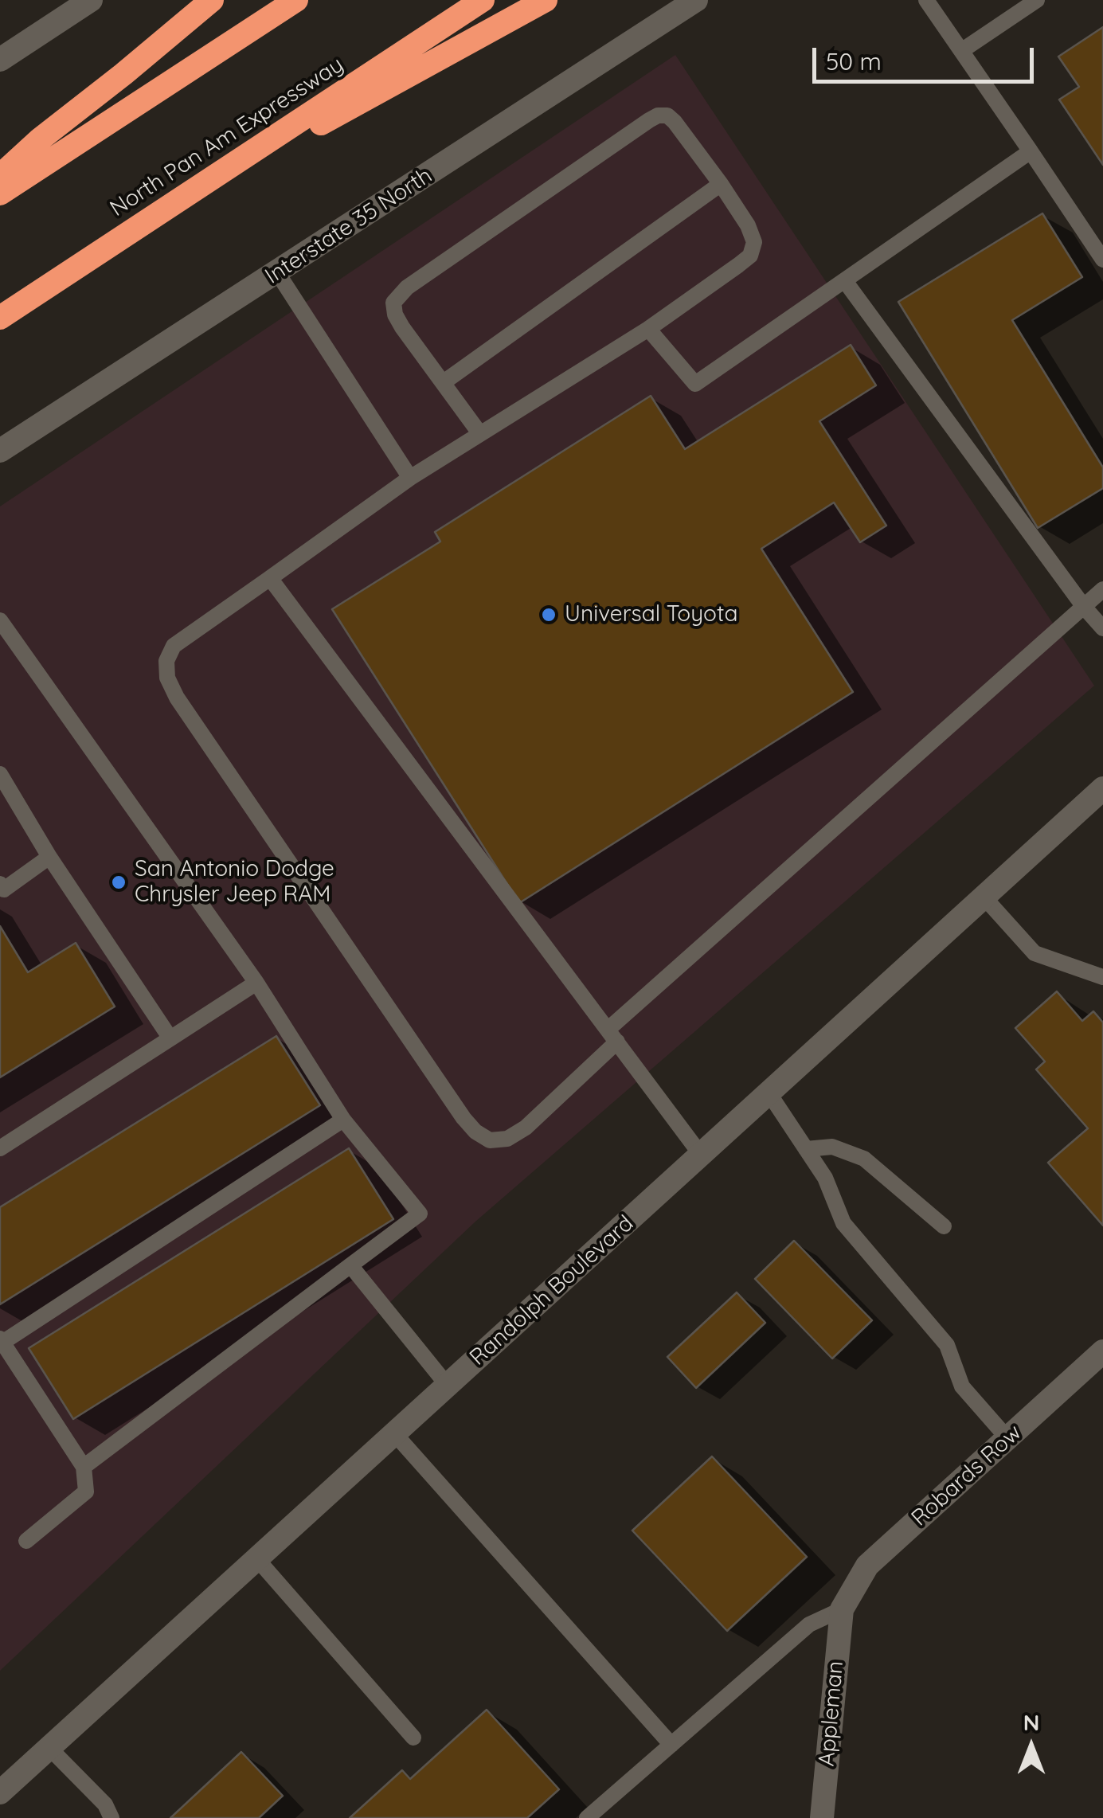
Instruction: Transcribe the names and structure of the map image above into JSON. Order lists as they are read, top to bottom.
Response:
{
  "streets": {
    "highway": ["North Pan Am Expressway"],
    "street": [
      "Interstate 35 North",
      "Randolph Boulevard",
      "Robards Row",
      "Appleman"
    ]
  },
  "crossings": [
    ["Robards Row", "Appleman"]
  ],
  "places": ["Universal Toyota", "San Antonio Dodge Chrysler Jeep RAM"],
  "scale_bar": "50 m",
  "north": "top"
}
